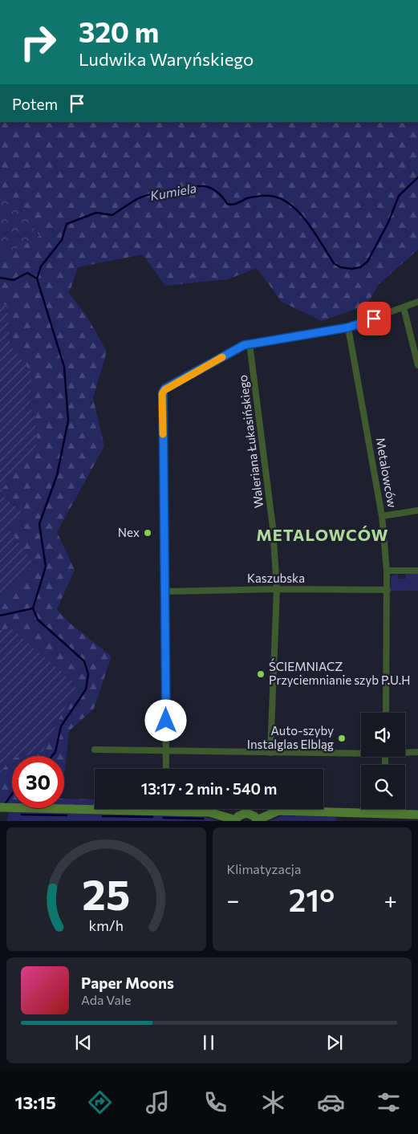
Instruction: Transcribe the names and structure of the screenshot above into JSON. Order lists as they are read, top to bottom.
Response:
{
  "streets": {
    "street": ["Waleriana Łukasińskiego", "Metalowców", "Kaszubska"]
  },
  "crossings": [
    ["Waleriana Łukasińskiego", "Kaszubska"],
    ["Metalowców", "Kaszubska"]
  ],
  "districts": ["METALOWCÓW"],
  "water": ["Kumiela"],
  "places": ["Nex", "ŚCIEMNIACZ Przyciemnianie szyb P.U.H", "Auto-szyby Instalglas Elbląg"],
  "page": {
    "turn": ["320 m", "Ludwika Waryńskiego"],
    "then": "Potem",
    "limit": "30",
    "trip": "13:17 · 2 min · 540 m",
    "tile": "Klimatyzacja",
    "heat": ["−", "21°", "+"],
    "song": ["Paper Moons", "Ada Vale"],
    "tabs": "13:15",
    "gauge": ["25", "km/h"]
  }
}
